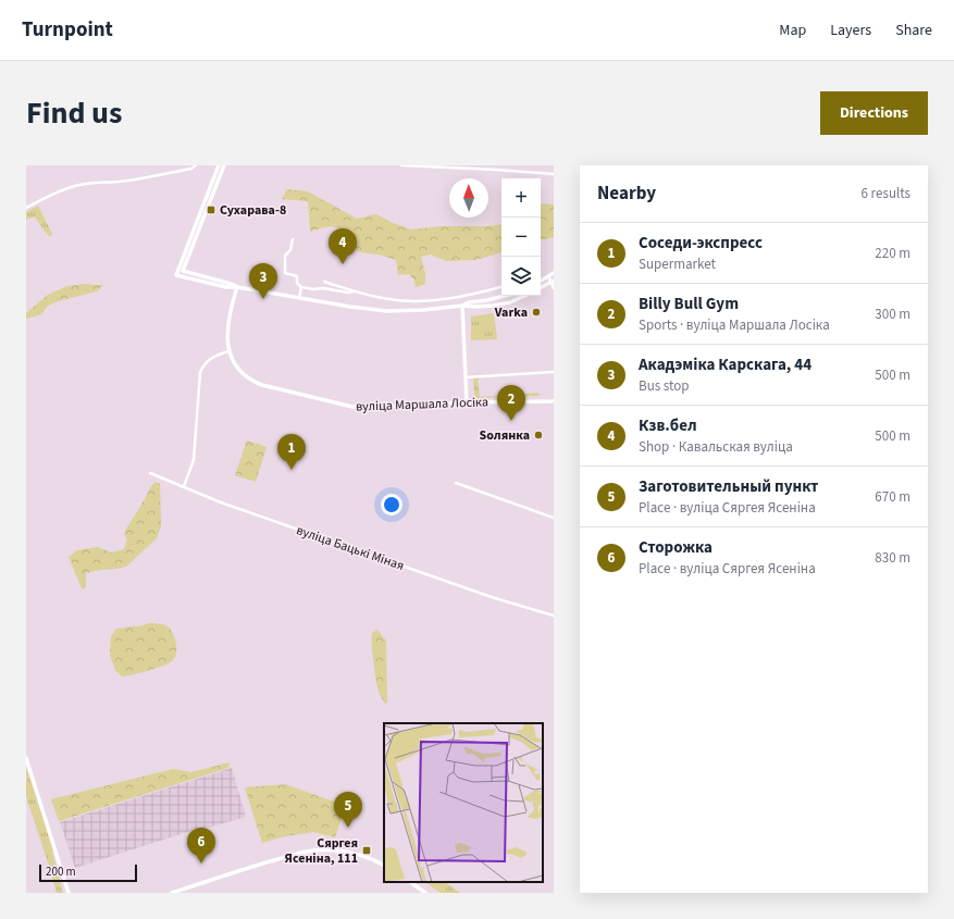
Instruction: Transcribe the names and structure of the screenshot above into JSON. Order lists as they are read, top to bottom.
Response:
{
  "streets": {
    "main road": ["вуліца Маршала Лосіка"],
    "street": ["вуліца Бацькі Міная"]
  },
  "places": {
    "transit": ["Сухарава-8", "Сяргея Ясеніна, 111"],
    "other": ["Varka", "Sолянка"]
  },
  "scale_bar": "200 m",
  "north": "top",
  "page": {
    "header": "Turnpoint",
    "nav": ["Map", "Layers", "Share"],
    "title": "Find us",
    "buttons": "Directions",
    "heading": ["Nearby", "6 results"],
    "map_buttons": ["+", "−"],
    "list": [
      {
        "mark": "1",
        "name": "Соседи-экспресс",
        "note": "Supermarket",
        "value": "220 m"
      },
      {
        "mark": "2",
        "name": "Billy Bull Gym",
        "note": "Sports · вуліца Маршала Лосіка",
        "value": "300 m"
      },
      {
        "mark": "3",
        "name": "Акадэміка Карскага, 44",
        "note": "Bus stop",
        "value": "500 m"
      },
      {
        "mark": "4",
        "name": "Кзв.бел",
        "note": "Shop · Кавальская вуліца",
        "value": "500 m"
      },
      {
        "mark": "5",
        "name": "Заготовительный пункт",
        "note": "Place · вуліца Сяргея Ясеніна",
        "value": "670 m"
      },
      {
        "mark": "6",
        "name": "Сторожка",
        "note": "Place · вуліца Сяргея Ясеніна",
        "value": "830 m"
      }
    ],
    "pins": [
      "4",
      "3",
      "2",
      "1",
      "5",
      "6"
    ],
    "scale": "200 m"
  }
}
